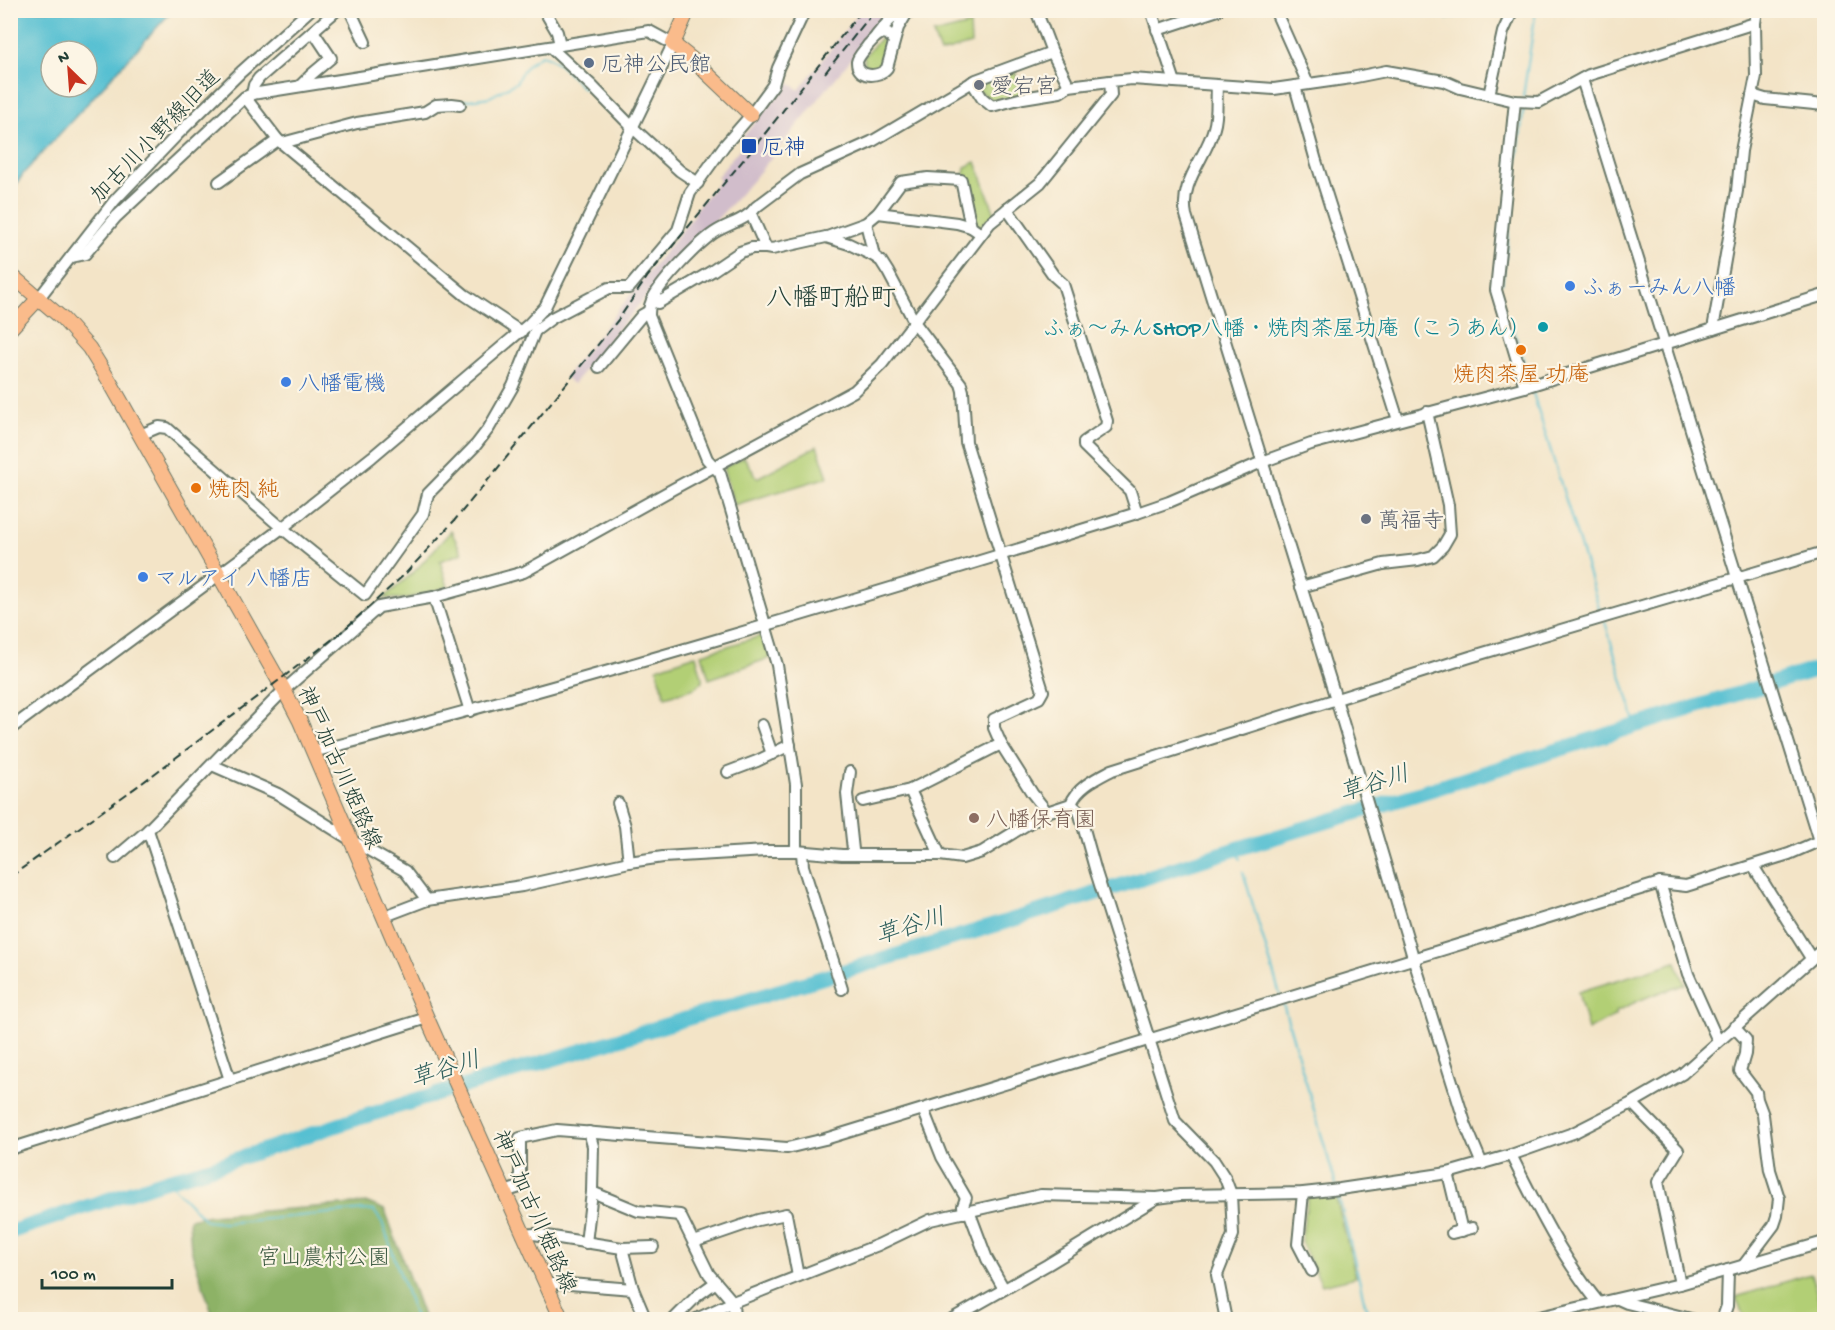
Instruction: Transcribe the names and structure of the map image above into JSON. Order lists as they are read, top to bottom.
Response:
{
  "streets": {
    "main road": ["神戸加古川姫路線"],
    "street": ["加古川小野線旧道"]
  },
  "crossings": [
    ["加古川小野線旧道", "神戸加古川姫路線"]
  ],
  "districts": ["八幡町船町"],
  "water": ["草谷川"],
  "parks": ["宮山農村公園"],
  "places": {
    "other": [
      "厄神公民館",
      "愛宕宮",
      "ふぁーみん八幡",
      "ふぁ～みんSHOP八幡・焼肉茶屋功庵（こうあん）",
      "焼肉茶屋 功庵",
      "八幡電機",
      "焼肉 純",
      "萬福寺",
      "マルアイ 八幡店",
      "八幡保育園"
    ],
    "transit": ["厄神"]
  },
  "scale_bar": "100 m",
  "north": "top left"
}
